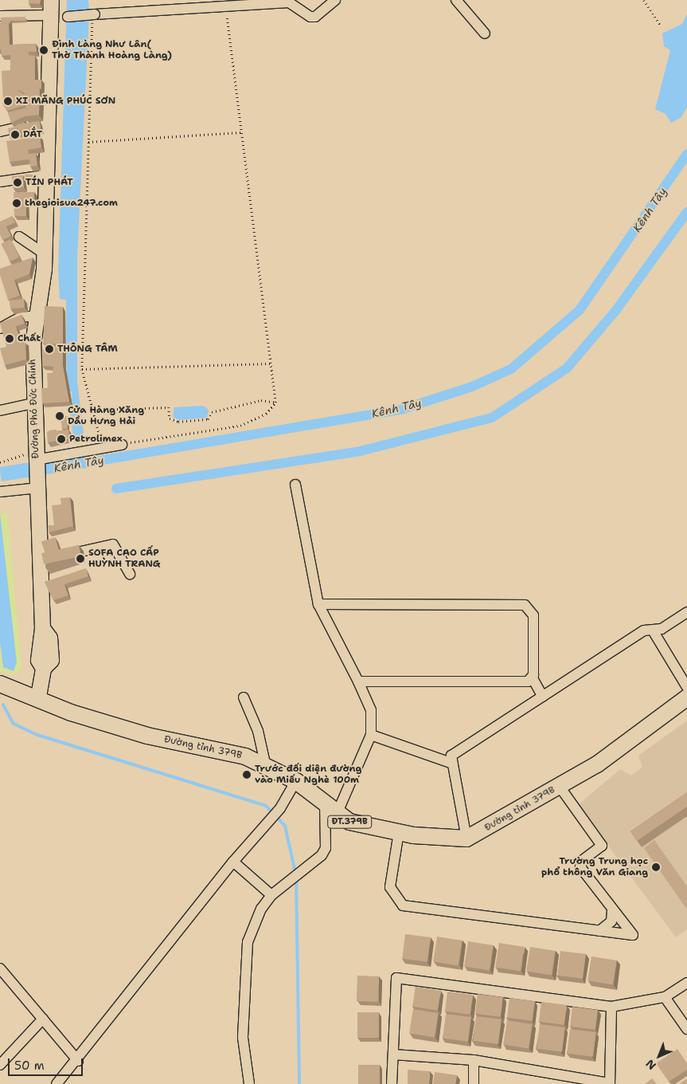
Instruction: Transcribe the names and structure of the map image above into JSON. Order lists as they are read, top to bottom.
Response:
{
  "streets": {
    "main road": ["Đường Phó Đức Chính", "Đường tỉnh 379B", "ĐT.379B"]
  },
  "crossings": [
    ["Đường Phó Đức Chính", "Đường tỉnh 379B"]
  ],
  "water": ["Kênh Tây"],
  "places": [
    "Đình Làng Như Lân( Thờ Thành Hoàng Làng)",
    "XI MĂNG PHÚC SƠN",
    "DẮT",
    "TÍN PHÁT",
    "thegioisua247.com",
    "Chất",
    "THÔNG TÂM",
    "Cửa Hàng Xăng Dầu Hưng Hải",
    "Petrolimex",
    "SOFA CAO CẤP HUỲNH TRANG",
    "Trước đối diện đường vào Miếu Nghè 100m",
    "Trường Trung học phổ thông Văn Giang"
  ],
  "scale_bar": "50 m",
  "north": "bottom left"
}
